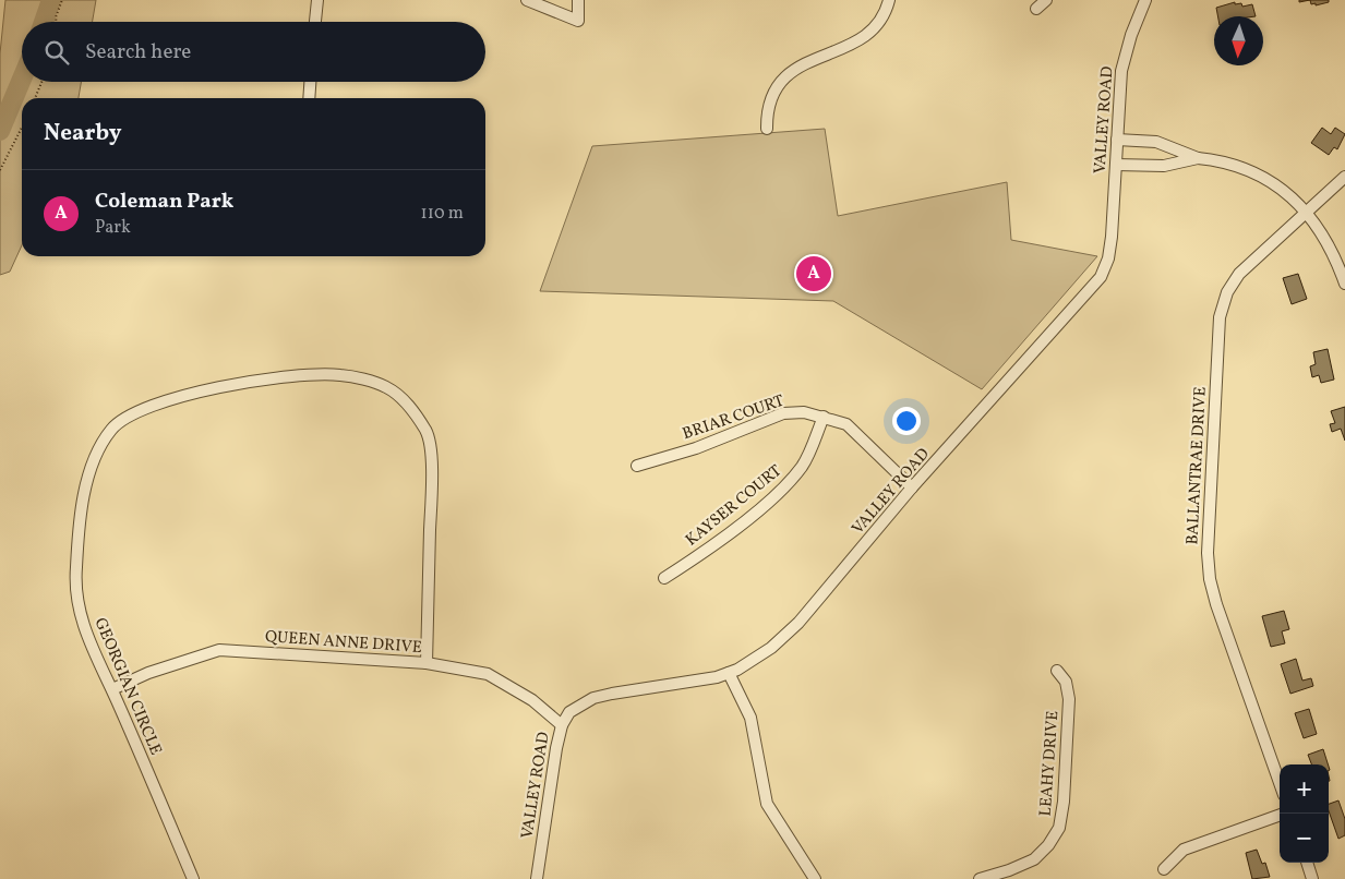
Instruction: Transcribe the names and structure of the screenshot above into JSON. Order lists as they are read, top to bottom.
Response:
{
  "streets": {
    "street": [
      "VALLEY ROAD",
      "BRIAR COURT",
      "BALLANTRAE DRIVE",
      "KAYSER COURT",
      "QUEEN ANNE DRIVE",
      "GEORGIAN CIRCLE",
      "LEAHY DRIVE"
    ]
  },
  "crossings": [
    ["VALLEY ROAD", "BRIAR COURT"],
    ["VALLEY ROAD", "QUEEN ANNE DRIVE"],
    ["BRIAR COURT", "KAYSER COURT"],
    ["QUEEN ANNE DRIVE", "GEORGIAN CIRCLE"]
  ],
  "north": "bottom",
  "page": {
    "search": "Search here",
    "heading": "Nearby",
    "list": [
      {
        "mark": "A",
        "name": "Coleman Park",
        "note": "Park",
        "value": "110 m"
      }
    ],
    "pins": "A",
    "map_buttons": ["+", "−"]
  }
}
